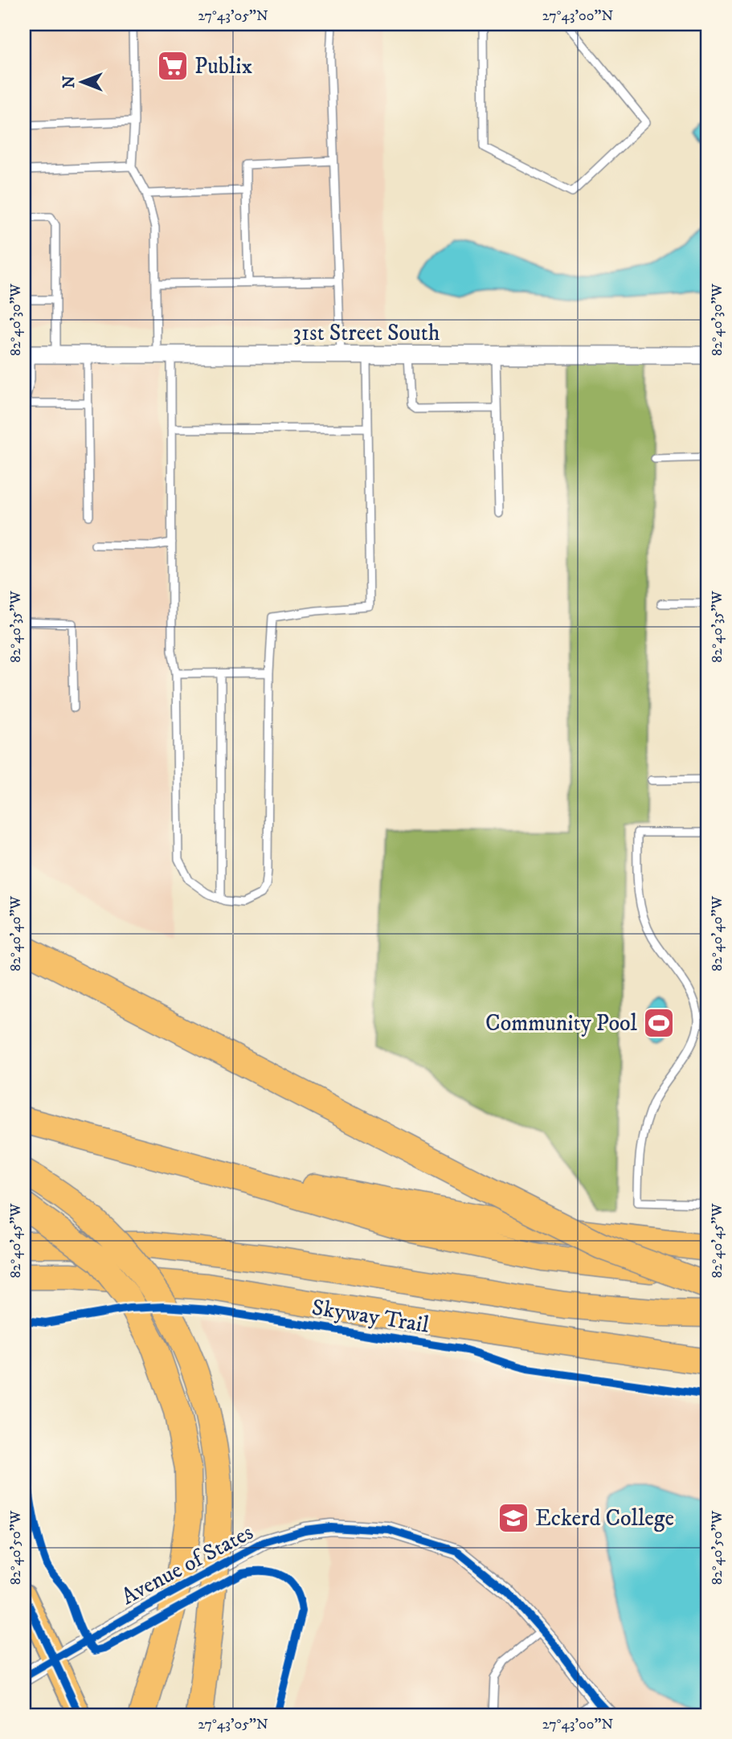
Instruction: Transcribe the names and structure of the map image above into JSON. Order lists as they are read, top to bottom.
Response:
{
  "streets": {
    "street": ["31st Street South", "Avenue of States"],
    "cycle path": ["Skyway Trail"]
  },
  "places": {
    "supermarket": ["Publix"],
    "sports": ["Community Pool"],
    "school or university": ["Eckerd College"]
  },
  "north": "left",
  "coordinates": [
    "27°43'05\"N",
    "27°43'00\"N",
    "82°40'30\"W",
    "82°40'35\"W",
    "82°40'40\"W",
    "82°40'45\"W",
    "82°40'50\"W"
  ]
}
